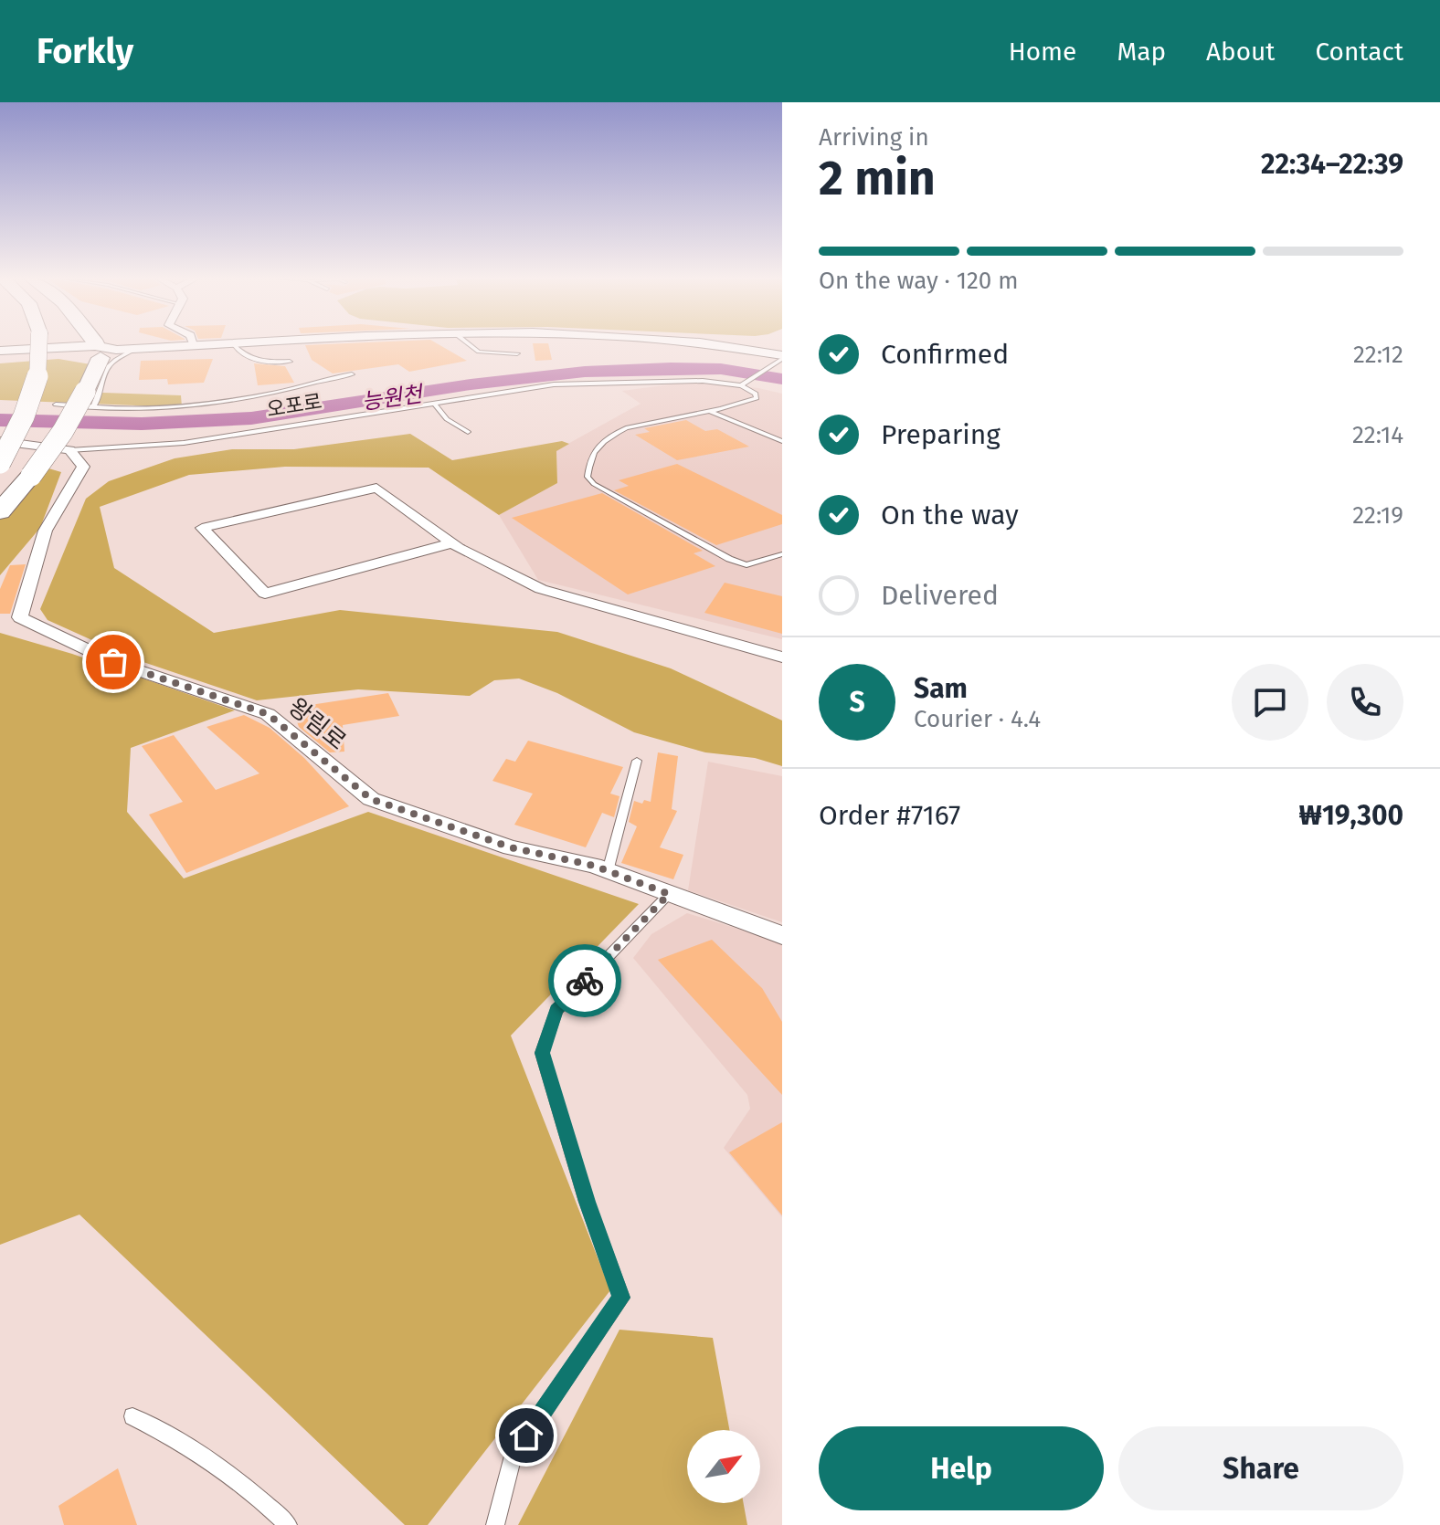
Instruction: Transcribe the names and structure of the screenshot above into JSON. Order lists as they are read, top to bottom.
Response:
{
  "streets": {
    "street": ["왕림로"],
    "lane": ["오포로"]
  },
  "crossings": [
    ["오포로", "왕림로"]
  ],
  "water": ["능원천"],
  "north": "top right",
  "page": {
    "header": "Forkly",
    "nav": [
      "Home",
      "Map",
      "About",
      "Contact"
    ],
    "heading": ["2 min", "Arriving in", "22:34–22:39"],
    "panel": [
      "Sam",
      "Courier · 4.4",
      "Order #7167",
      "₩19,300"
    ],
    "bar": "On the way · 120 m",
    "list": [
      ["Confirmed", "22:12"],
      ["Preparing", "22:14"],
      ["On the way", "22:19"],
      "Delivered"
    ],
    "round": "S",
    "buttons": ["Help", "Share"]
  }
}
